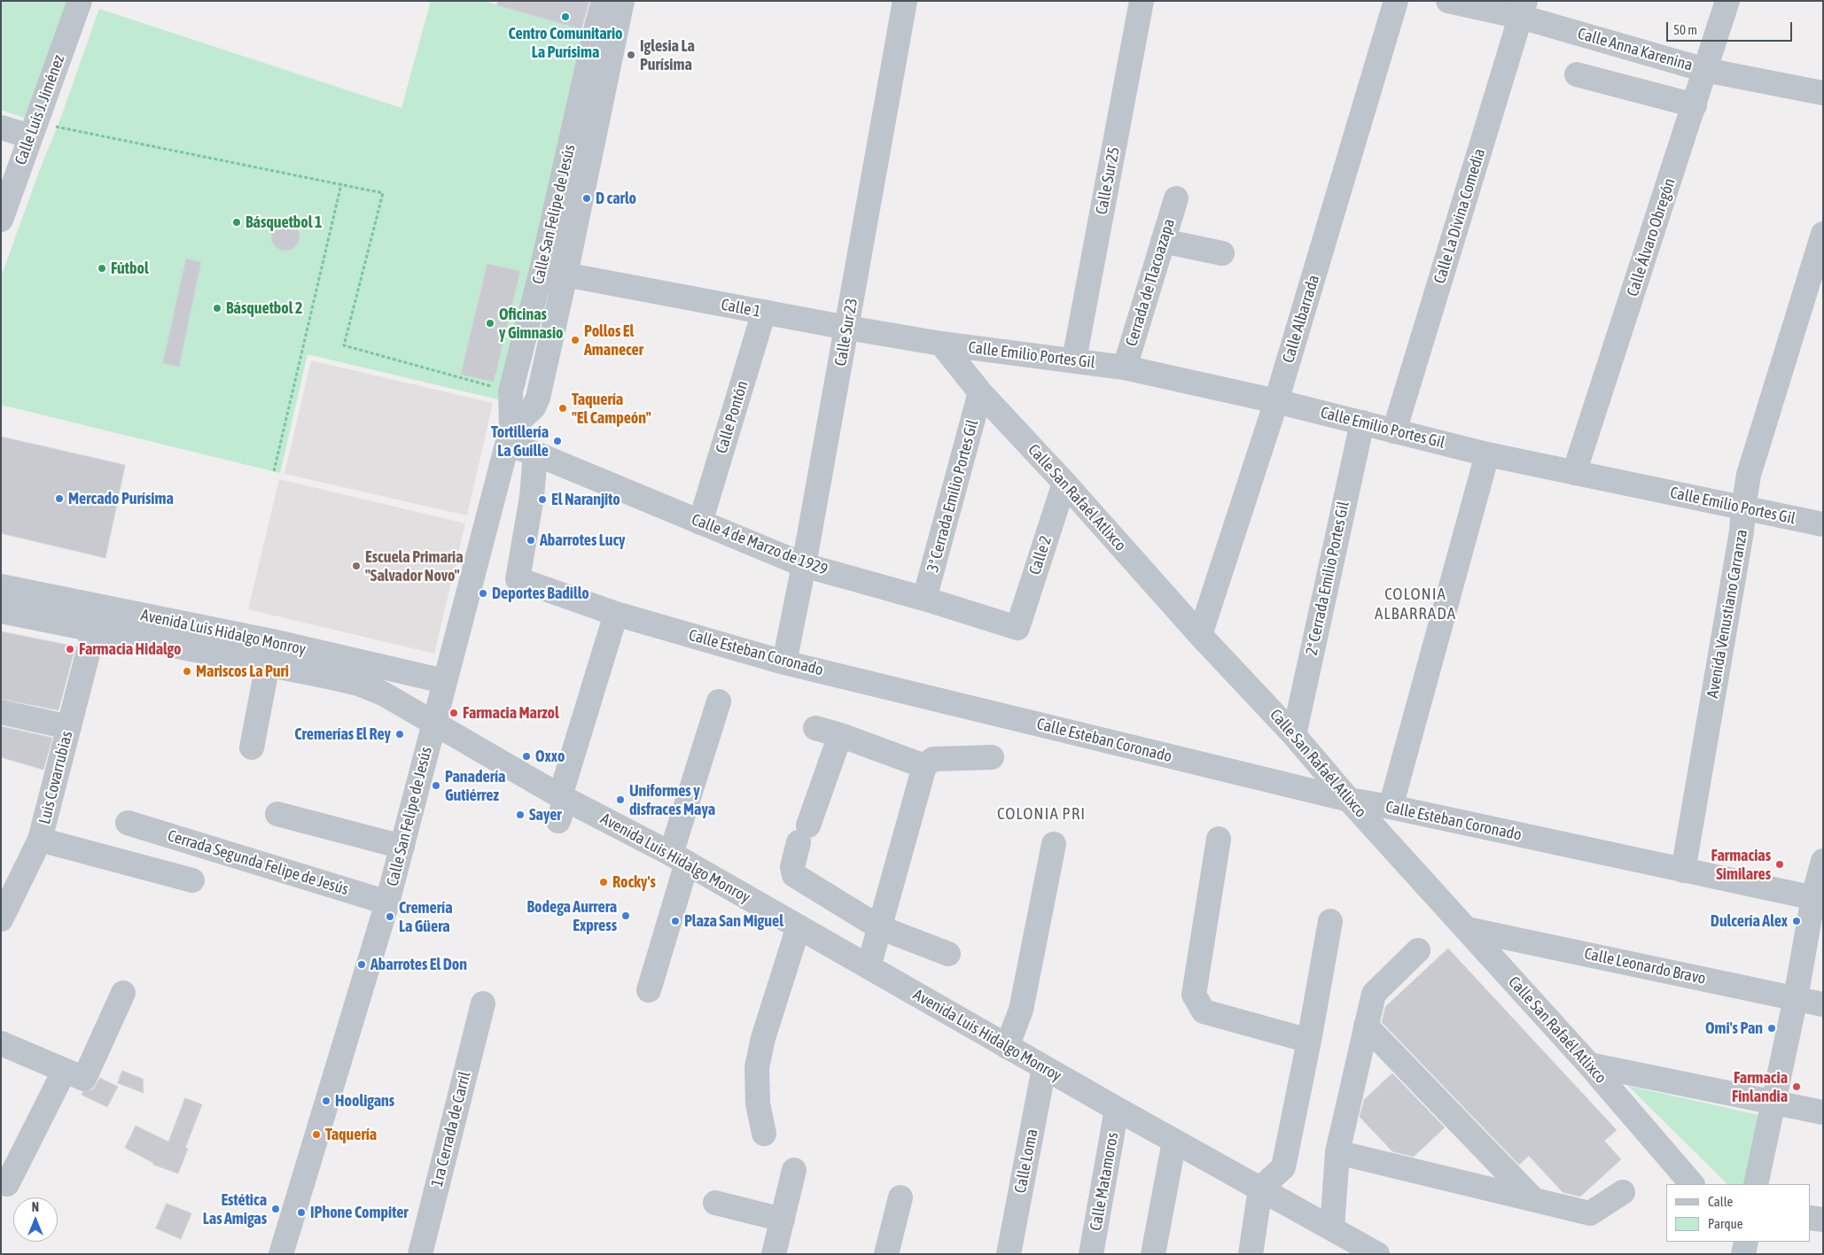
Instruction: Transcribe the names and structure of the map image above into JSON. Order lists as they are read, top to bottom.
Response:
{
  "streets": {
    "street": [
      "Calle Anna Karenina",
      "Calle Luis J. Jiménez",
      "Calle Sur 25",
      "Calle San Felipe de Jesús",
      "Calle La Divina Comedia",
      "Calle Álvaro Obregón",
      "Cerrada de Tlacoazapa",
      "Calle 1",
      "Calle Albarrada",
      "Calle Sur 23",
      "Calle Emilio Portes Gil",
      "Calle Pontón",
      "3ª Cerrada Emilio Portes Gil",
      "Calle San Rafaél Atlixco",
      "Calle 4 de Marzo de 1929",
      "Calle 2",
      "2ª Cerrada Emilio Portes Gil",
      "Avenida Venustiano Carranza",
      "Avenida Luis Hidalgo Monroy",
      "Calle Esteban Coronado",
      "Luis Covarrubias",
      "Cerrada Segunda Felipe de Jesús",
      "Calle Leonardo Bravo",
      "1ra Cerrada de Carril",
      "Calle Loma",
      "Calle Matamoros"
    ]
  },
  "crossings": [
    ["Calle Anna Karenina", "Calle La Divina Comedia"],
    ["Calle Anna Karenina", "Calle Álvaro Obregón"],
    ["Calle Sur 25", "Calle Emilio Portes Gil"],
    ["Calle San Felipe de Jesús", "Calle 1"],
    ["Calle San Felipe de Jesús", "Calle 4 de Marzo de 1929"],
    ["Calle San Felipe de Jesús", "Avenida Luis Hidalgo Monroy"],
    ["Calle San Felipe de Jesús", "Cerrada Segunda Felipe de Jesús"],
    ["Calle La Divina Comedia", "Calle Emilio Portes Gil"],
    ["Calle Álvaro Obregón", "Calle Emilio Portes Gil"],
    ["Cerrada de Tlacoazapa", "Calle Emilio Portes Gil"],
    ["Calle 1", "Calle Sur 23"],
    ["Calle 1", "Calle Emilio Portes Gil"],
    ["Calle 1", "Calle Pontón"],
    ["Calle 1", "Calle San Rafaél Atlixco"],
    ["Calle Albarrada", "Calle Emilio Portes Gil"],
    ["Calle Albarrada", "Calle San Rafaél Atlixco"],
    ["Calle Sur 23", "Calle 4 de Marzo de 1929"],
    ["Calle Sur 23", "Calle Esteban Coronado"],
    ["Calle Emilio Portes Gil", "Calle San Rafaél Atlixco"],
    ["Calle Emilio Portes Gil", "2ª Cerrada Emilio Portes Gil"],
    ["Calle Emilio Portes Gil", "Avenida Venustiano Carranza"],
    ["Calle Pontón", "Calle 4 de Marzo de 1929"],
    ["3ª Cerrada Emilio Portes Gil", "Calle San Rafaél Atlixco"],
    ["3ª Cerrada Emilio Portes Gil", "Calle 4 de Marzo de 1929"],
    ["Calle San Rafaél Atlixco", "Calle 2"],
    ["Calle San Rafaél Atlixco", "2ª Cerrada Emilio Portes Gil"],
    ["Calle San Rafaél Atlixco", "Calle Esteban Coronado"],
    ["Calle San Rafaél Atlixco", "Calle Leonardo Bravo"],
    ["Calle 4 de Marzo de 1929", "Calle 2"],
    ["Calle 4 de Marzo de 1929", "Calle Esteban Coronado"],
    ["Avenida Venustiano Carranza", "Calle Esteban Coronado"],
    ["Avenida Luis Hidalgo Monroy", "Luis Covarrubias"],
    ["Avenida Luis Hidalgo Monroy", "Calle Loma"],
    ["Avenida Luis Hidalgo Monroy", "Calle Matamoros"]
  ],
  "districts": ["COLONIA ALBARRADA", "COLONIA PRI"],
  "places": [
    "Centro Comunitario La Purísima",
    "Iglesia La Purísima",
    "D carlo",
    "Básquetbol 1",
    "Fútbol",
    "Básquetbol 2",
    "Oficinas y Gimnasio",
    "Pollos El Amanecer",
    "Taquería \"El Campeón\"",
    "Tortillería La Guille",
    "Mercado Purísima",
    "El Naranjito",
    "Abarrotes Lucy",
    "Escuela Primaria \"Salvador Novo\"",
    "Deportes Badillo",
    "Farmacia Hidalgo",
    "Mariscos La Puri",
    "Farmacia Marzol",
    "Cremerías El Rey",
    "Oxxo",
    "Panadería Gutiérrez",
    "Uniformes y disfraces Maya",
    "Sayer",
    "Farmacias Similares",
    "Rocky's",
    "Bodega Aurrera Express",
    "Cremería La Güera",
    "Plaza San Miguel",
    "Dulcería Alex",
    "Abarrotes El Don",
    "Omi's Pan",
    "Farmacia Finlandia",
    "Hooligans",
    "Taquería",
    "Estética Las Amigas",
    "IPhone Compiter"
  ],
  "legend": ["Calle", "Parque"],
  "scale_bar": "50 m",
  "north": "top"
}
